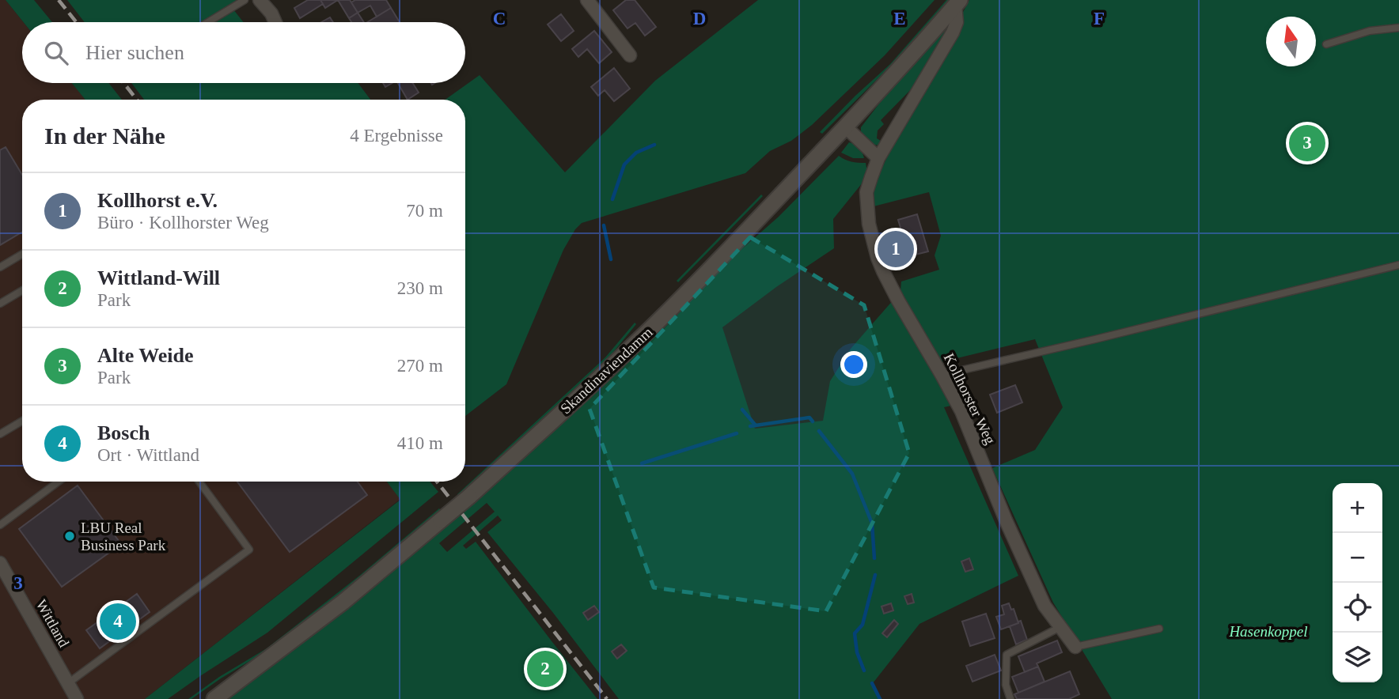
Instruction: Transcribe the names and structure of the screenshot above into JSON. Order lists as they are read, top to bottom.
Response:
{
  "streets": {
    "main road": ["Skandinaviendamm"],
    "street": ["Kollhorster Weg", "Wittland"]
  },
  "crossings": [
    ["Skandinaviendamm", "Kollhorster Weg"]
  ],
  "parks": ["Hasenkoppel"],
  "places": ["LBU Real Business Park"],
  "north": "top",
  "page": {
    "search": "Hier suchen",
    "heading": ["In der Nähe", "4 Ergebnisse"],
    "pins": [
      "3",
      "1",
      "4",
      "2"
    ],
    "list": [
      {
        "mark": "1",
        "name": "Kollhorst e.V.",
        "note": "Büro · Kollhorster Weg",
        "value": "70 m"
      },
      {
        "mark": "2",
        "name": "Wittland-Will",
        "note": "Park",
        "value": "230 m"
      },
      {
        "mark": "3",
        "name": "Alte Weide",
        "note": "Park",
        "value": "270 m"
      },
      {
        "mark": "4",
        "name": "Bosch",
        "note": "Ort · Wittland",
        "value": "410 m"
      }
    ],
    "map_buttons": ["+", "−"]
  },
  "grid": {
    "columns": [
      "C",
      "D",
      "E",
      "F"
    ],
    "rows": ["3"]
  }
}
